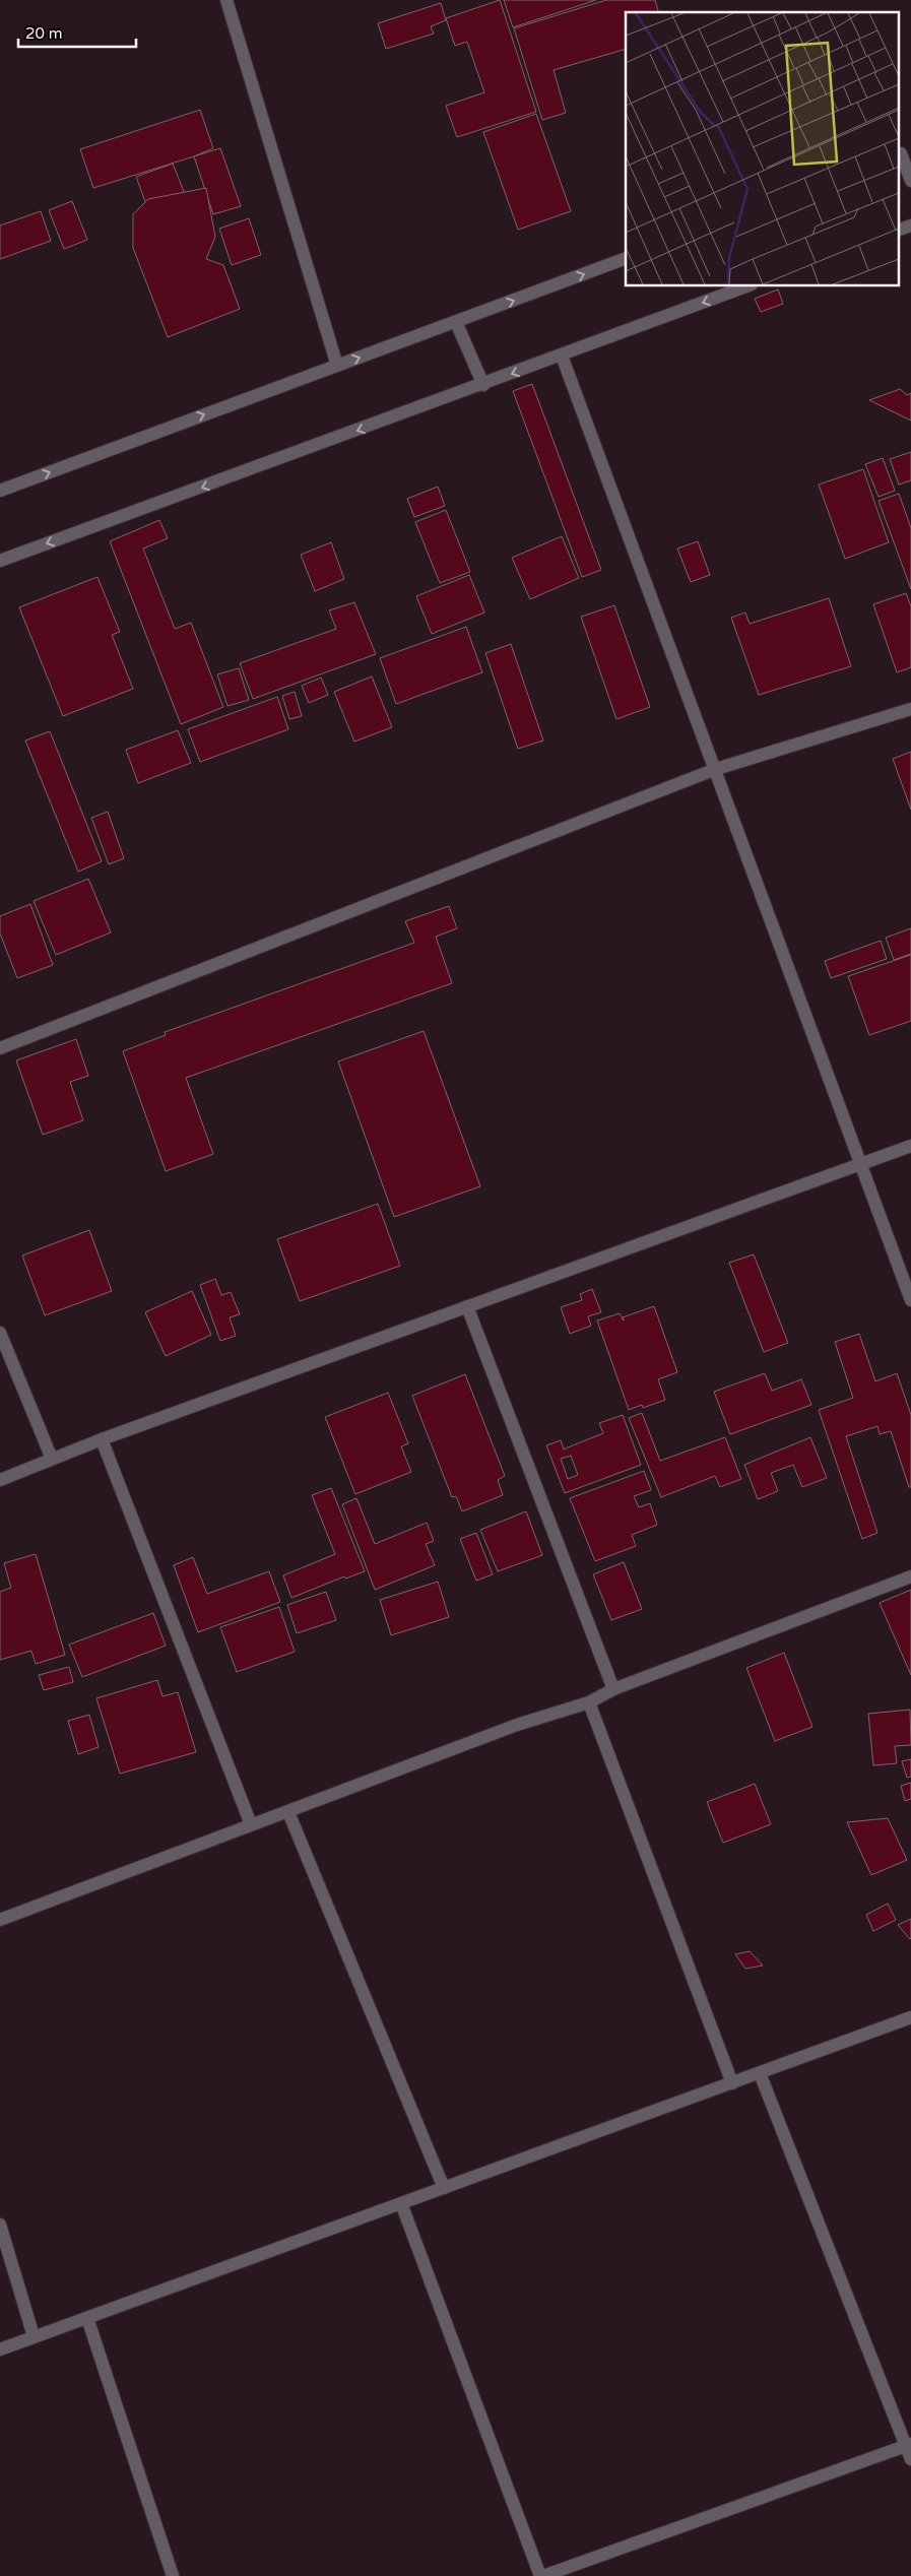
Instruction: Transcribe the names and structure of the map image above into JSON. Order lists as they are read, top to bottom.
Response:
{
  "scale_bar": "20 m"
}
